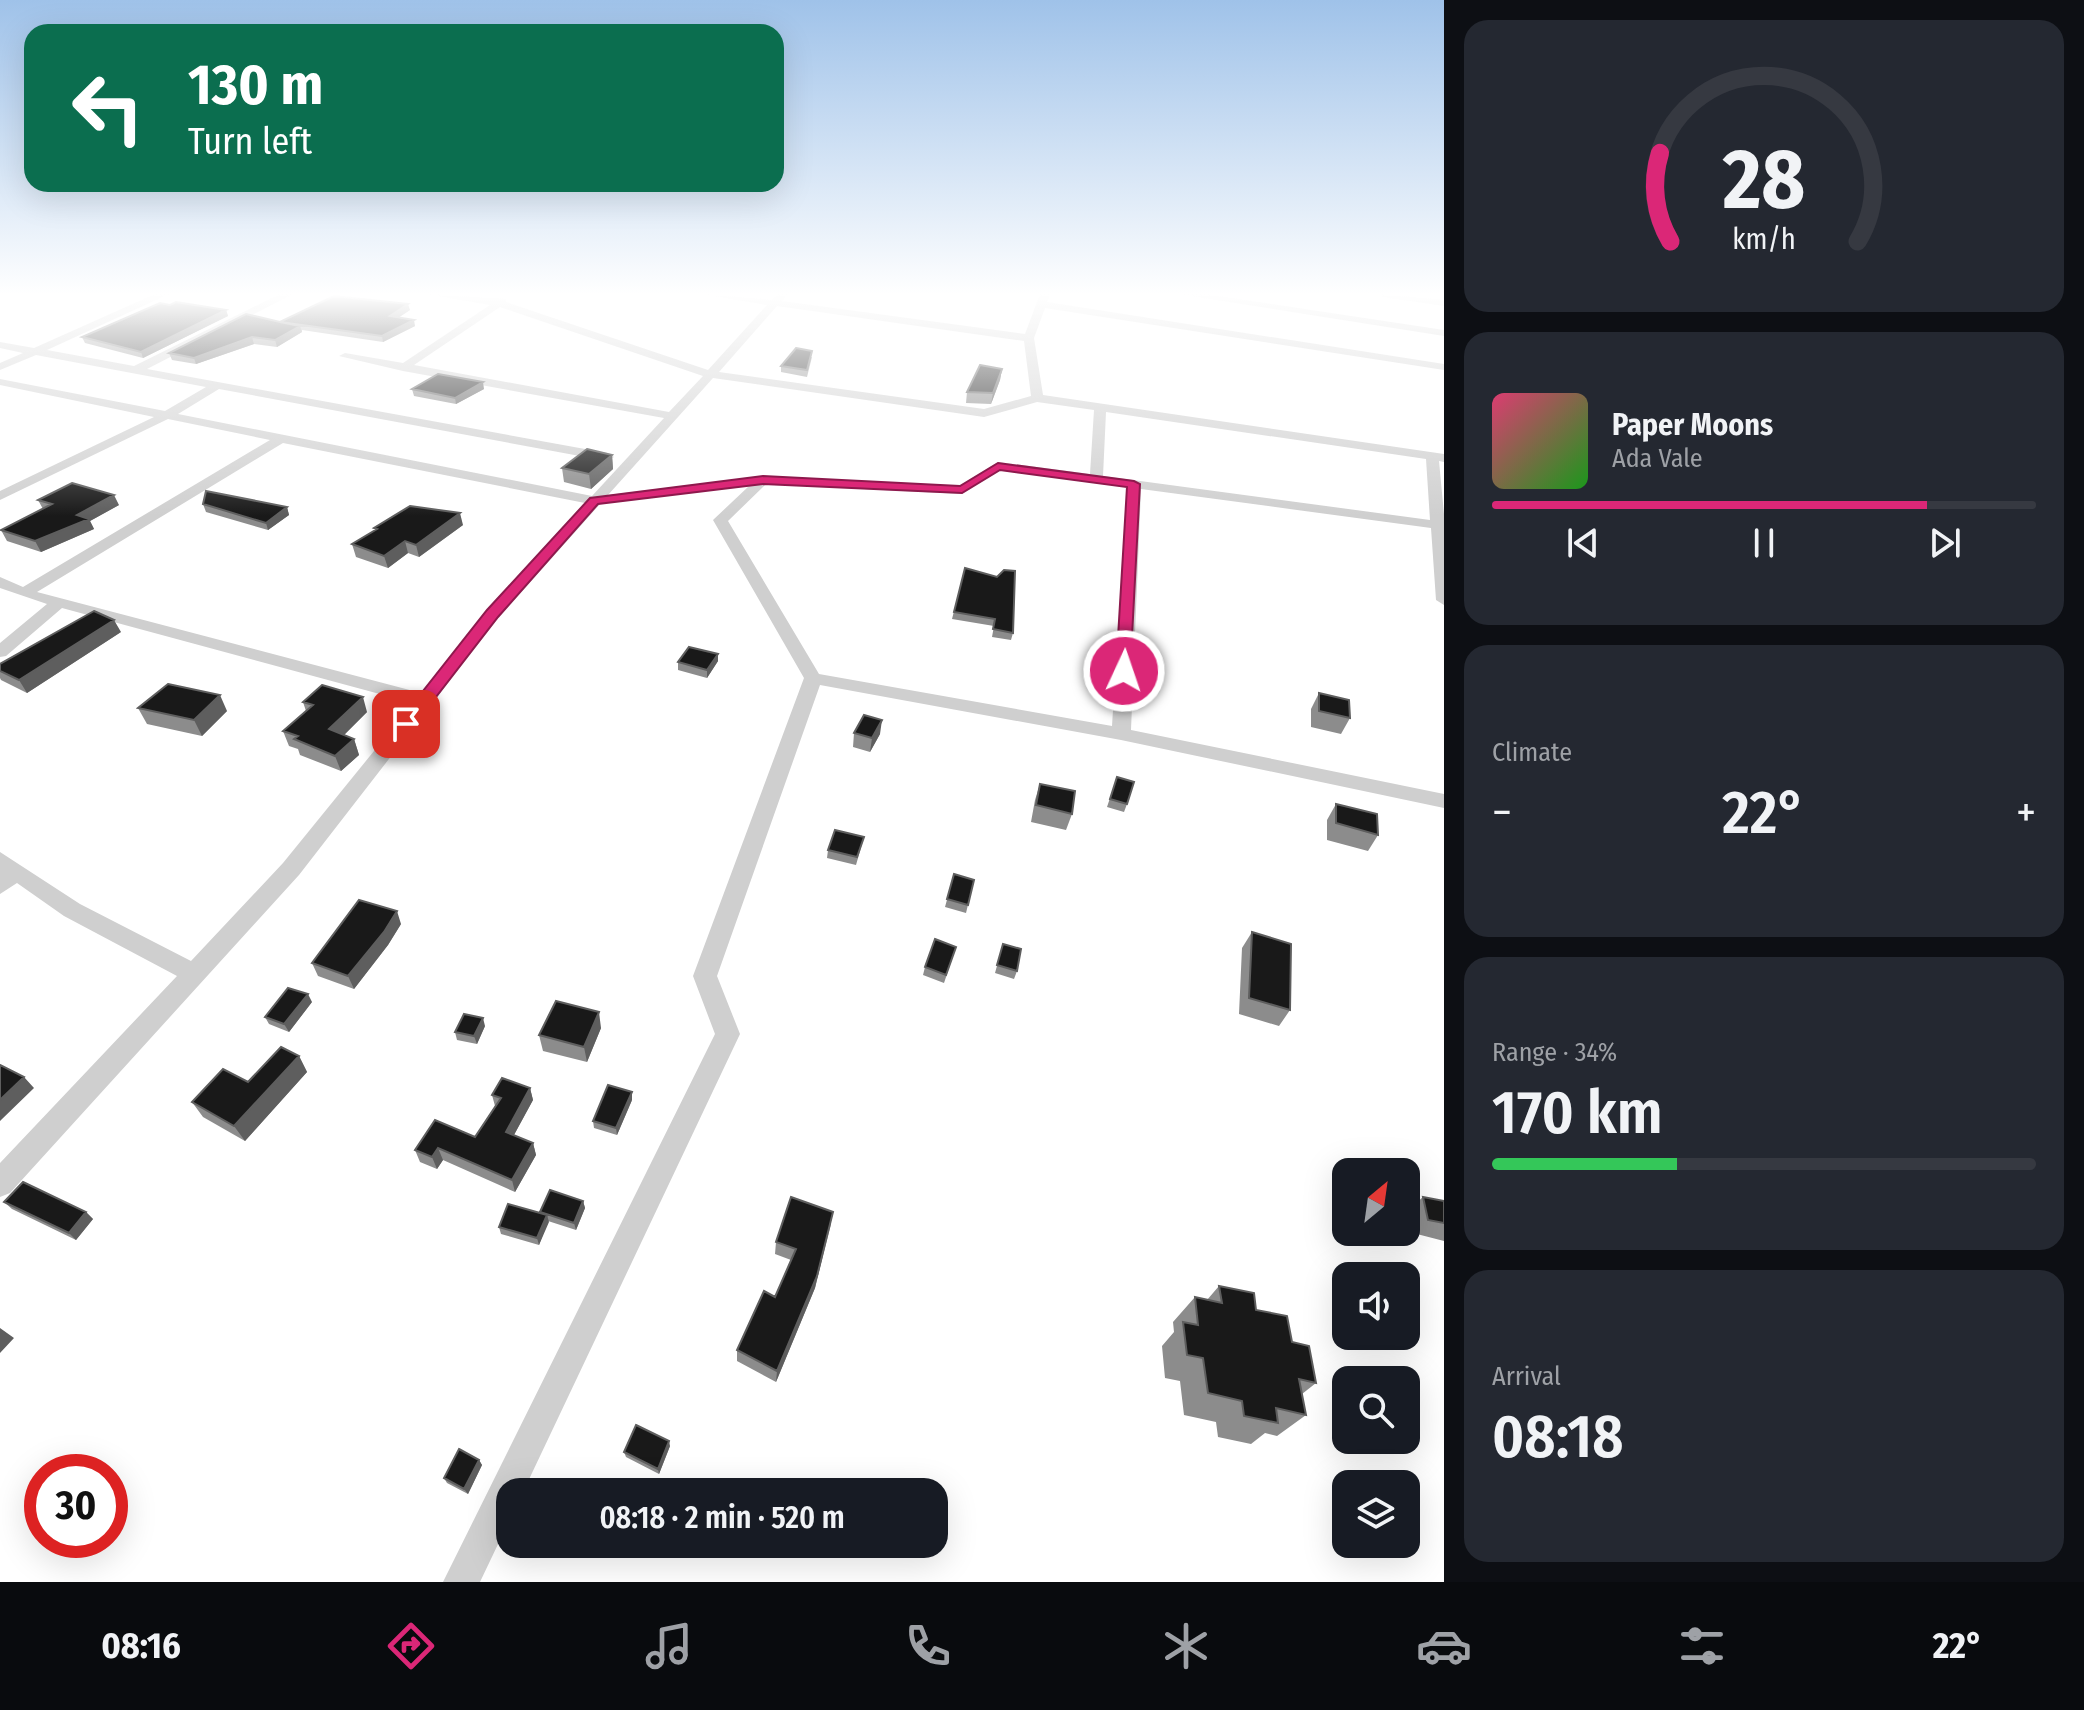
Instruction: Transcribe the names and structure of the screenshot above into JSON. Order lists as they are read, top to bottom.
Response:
{
  "north": "top right",
  "page": {
    "turn": ["130 m", "Turn left"],
    "song": ["Paper Moons", "Ada Vale"],
    "tile": [
      "Climate",
      ["Range · 34%", "170 km"],
      ["Arrival", "08:18"]
    ],
    "heat": ["−", "22°", "+"],
    "limit": "30",
    "trip": "08:18 · 2 min · 520 m",
    "tabs": ["08:16", "22°"],
    "gauge": ["28", "km/h"]
  }
}
